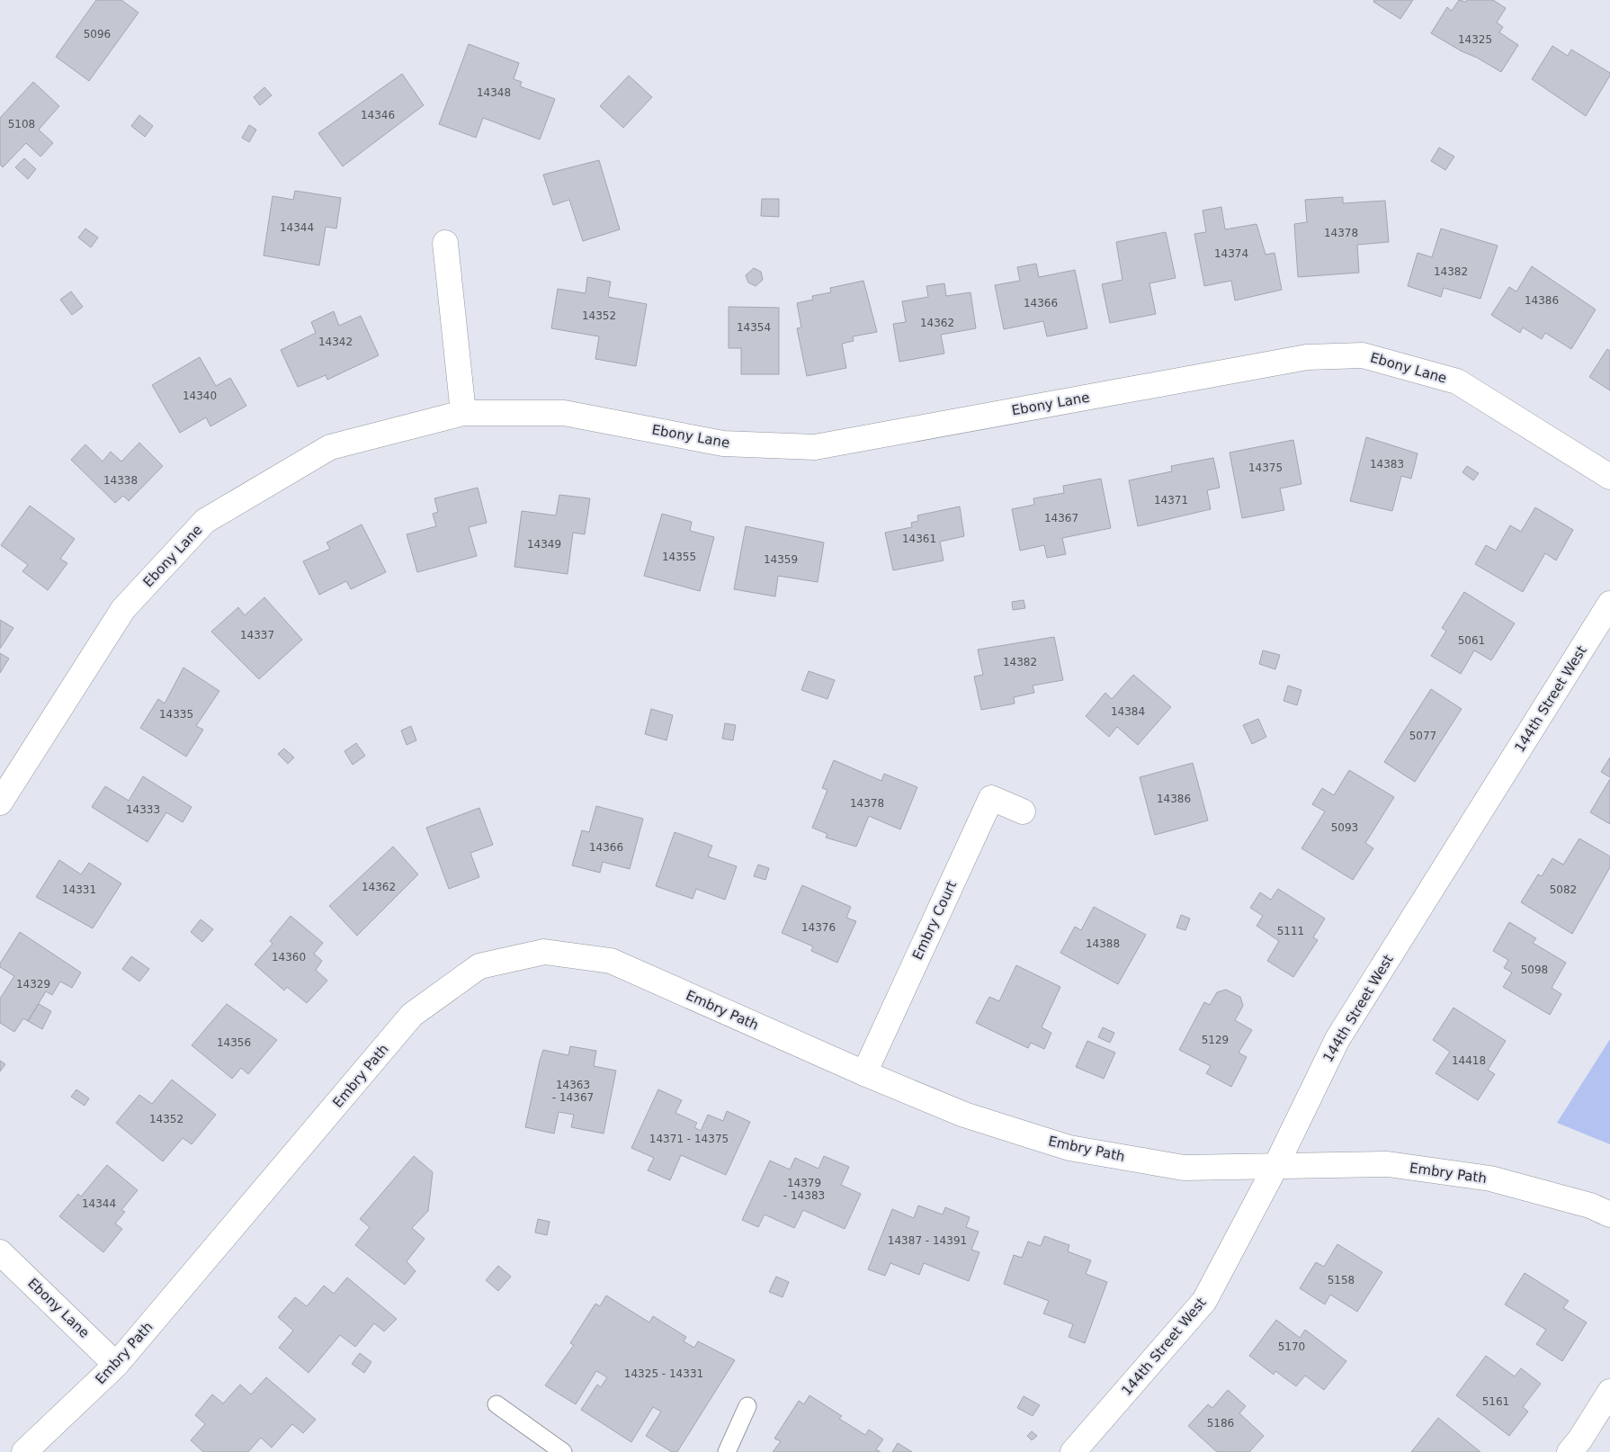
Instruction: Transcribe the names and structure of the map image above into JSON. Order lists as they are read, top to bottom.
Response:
{
  "streets": {
    "street": [
      "Ebony Lane",
      "144th Street West",
      "Embry Court",
      "Embry Path"
    ]
  },
  "crossings": [
    ["Ebony Lane", "Embry Path"],
    ["144th Street West", "Embry Path"],
    ["Embry Court", "Embry Path"]
  ],
  "house_numbers": [
    "5096",
    "14325",
    "14348",
    "14346",
    "5108",
    "14344",
    "14378",
    "14374",
    "14382",
    "14386",
    "14366",
    "14352",
    "14362",
    "14354",
    "14342",
    "14340",
    "14383",
    "14375",
    "14338",
    "14371",
    "14367",
    "14361",
    "14349",
    "14355",
    "14359",
    "14337",
    "5061",
    "14382",
    "14384",
    "14335",
    "5077",
    "14386",
    "14378",
    "14333",
    "5093",
    "14366",
    "14362",
    "14331",
    "5082",
    "14376",
    "5111",
    "14388",
    "14360",
    "5098",
    "14329",
    "5129",
    "14356",
    "14418",
    "14363 - 14367",
    "14352",
    "14371 - 14375",
    "14379 - 14383",
    "14344",
    "14387 - 14391",
    "5158",
    "5170",
    "14325 - 14331",
    "5161",
    "5186"
  ]
}
